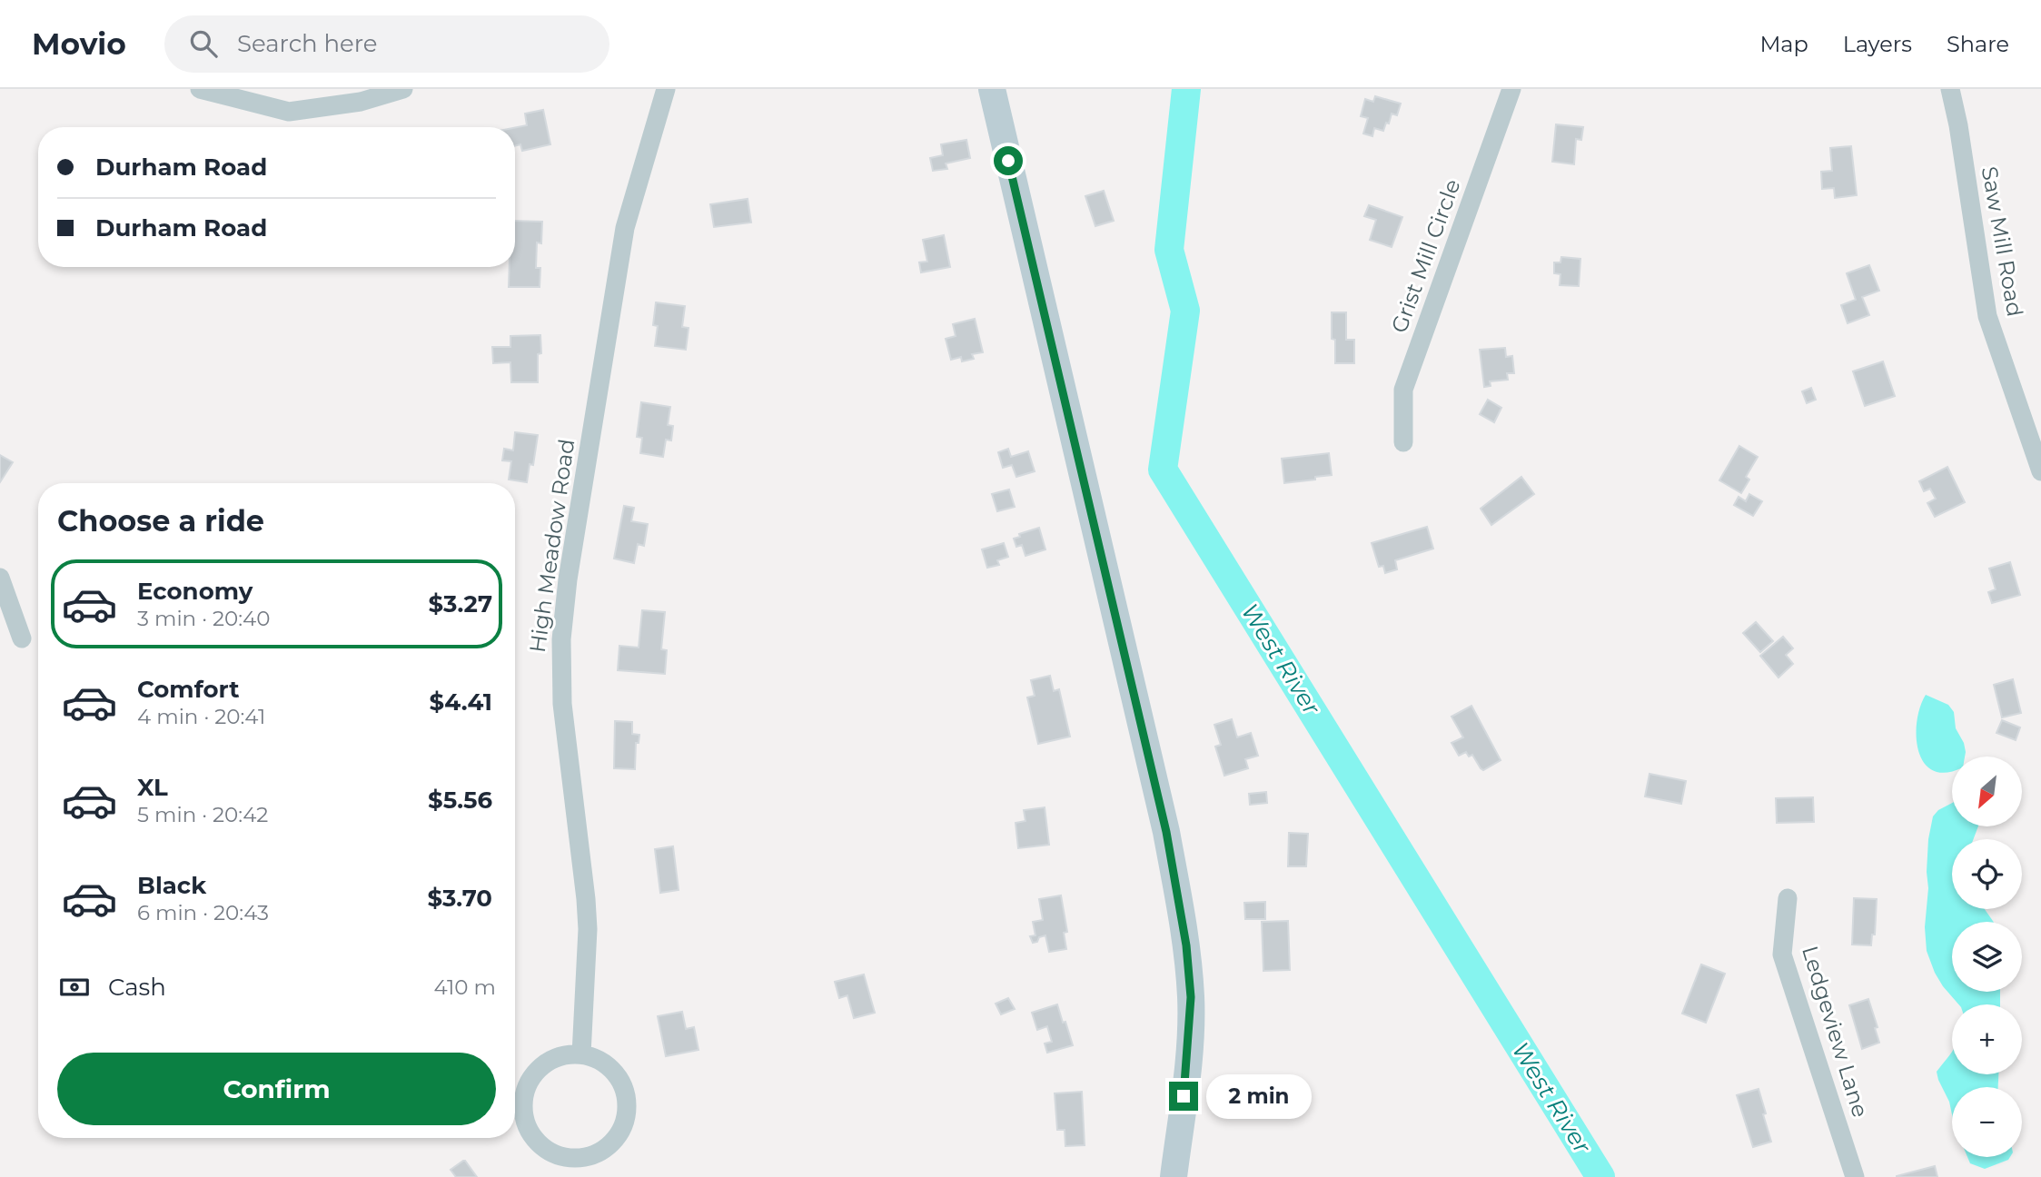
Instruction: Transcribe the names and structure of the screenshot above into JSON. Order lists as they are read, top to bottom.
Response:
{
  "streets": {
    "street": [
      "Saw Mill Road",
      "Grist Mill Circle",
      "High Meadow Road",
      "Ledgeview Lane"
    ]
  },
  "water": ["West River"],
  "north": "bottom left",
  "page": {
    "header": "Movio",
    "search": "Search here",
    "nav": ["Map", "Layers", "Share"],
    "banner": ["Durham Road", "Durham Road"],
    "heading": "Choose a ride",
    "list": [
      {
        "name": "Economy",
        "note": "3 min · 20:40",
        "value": "$3.27"
      },
      {
        "name": "Comfort",
        "note": "4 min · 20:41",
        "value": "$4.41"
      },
      {
        "name": "XL",
        "note": "5 min · 20:42",
        "value": "$5.56"
      },
      {
        "name": "Black",
        "note": "6 min · 20:43",
        "value": "$3.70"
      }
    ],
    "map_buttons": ["+", "−"],
    "pay": ["Cash", "410 m"],
    "buttons": "Confirm",
    "bubble": "2 min"
  }
}
